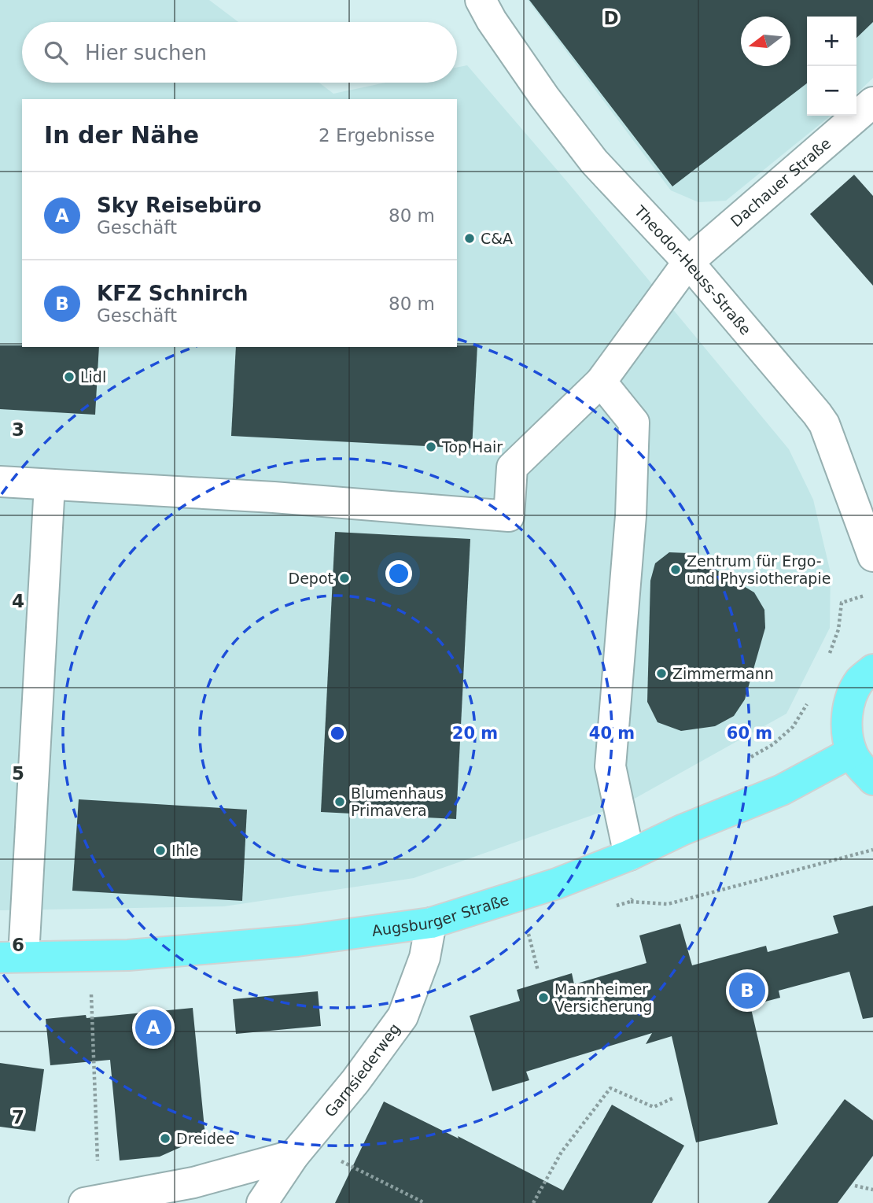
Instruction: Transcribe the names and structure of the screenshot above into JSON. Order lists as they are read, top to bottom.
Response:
{
  "streets": {
    "main road": ["Augsburger Straße"],
    "street": ["Dachauer Straße", "Theodor-Heuss-Straße", "Garnsiederweg"]
  },
  "crossings": [
    ["Dachauer Straße", "Theodor-Heuss-Straße"],
    ["Augsburger Straße", "Garnsiederweg"]
  ],
  "places": [
    "C&A",
    "Lidl",
    "Top Hair",
    "Zentrum für Ergo- und Physiotherapie",
    "Depot",
    "Zimmermann",
    "Blumenhaus Primavera",
    "Ihle",
    "Mannheimer Versicherung",
    "Dreidee"
  ],
  "north": "left",
  "page": {
    "map_buttons": ["+", "−"],
    "search": "Hier suchen",
    "heading": ["In der Nähe", "2 Ergebnisse"],
    "list": [
      {
        "mark": "A",
        "name": "Sky Reisebüro",
        "note": "Geschäft",
        "value": "80 m"
      },
      {
        "mark": "B",
        "name": "KFZ Schnirch",
        "note": "Geschäft",
        "value": "80 m"
      }
    ],
    "pins": ["B", "A"]
  },
  "grid": {
    "columns": ["D"],
    "rows": [
      "3",
      "4",
      "5",
      "6",
      "7"
    ]
  },
  "rings": ["20 m", "40 m", "60 m"]
}
